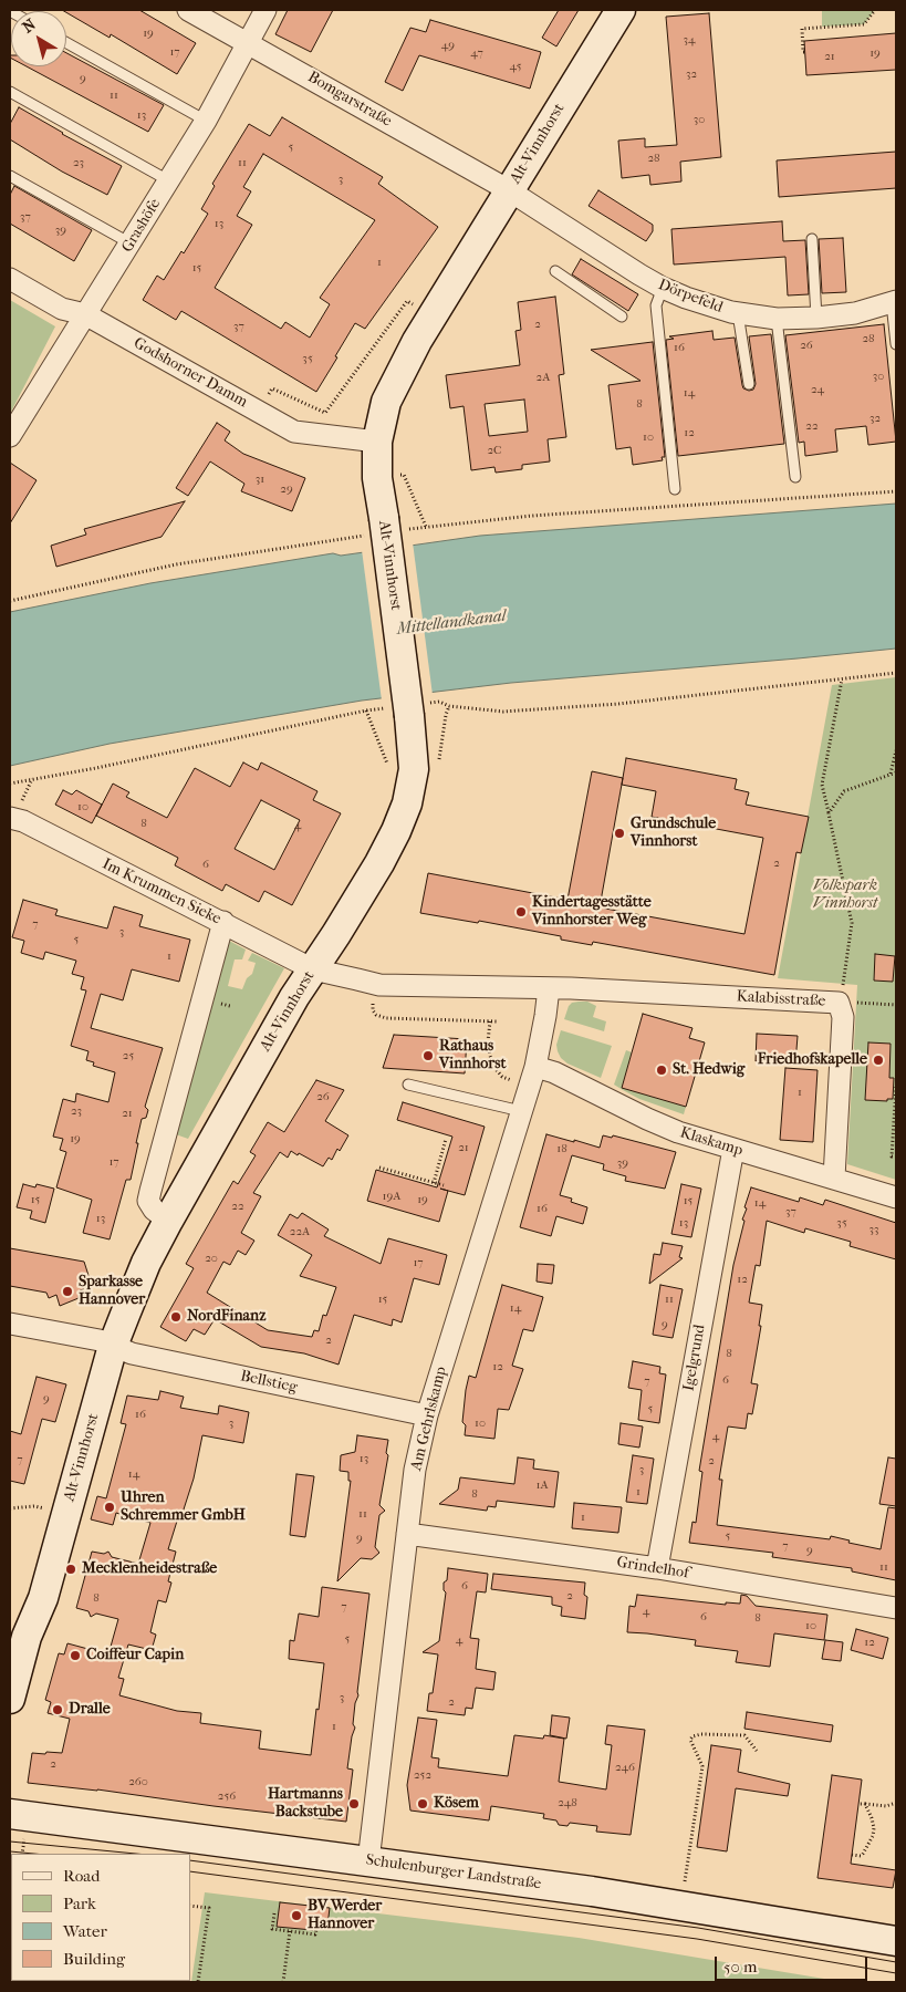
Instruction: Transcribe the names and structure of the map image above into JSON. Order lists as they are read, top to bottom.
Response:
{
  "streets": {
    "street": [
      "Bomgarstraße",
      "Alt-Vinnhorst",
      "Grashöfe",
      "Dörpefeld",
      "Godshorner Damm",
      "Im Krummen Sieke",
      "Kalabisstraße",
      "Klaskamp",
      "Igelgrund",
      "Bellstieg",
      "Am Gehrlskamp",
      "Grindelhof",
      "Schulenburger Landstraße"
    ]
  },
  "crossings": [
    ["Bomgarstraße", "Alt-Vinnhorst"],
    ["Bomgarstraße", "Grashöfe"],
    ["Bomgarstraße", "Dörpefeld"],
    ["Alt-Vinnhorst", "Dörpefeld"],
    ["Alt-Vinnhorst", "Godshorner Damm"],
    ["Alt-Vinnhorst", "Im Krummen Sieke"],
    ["Alt-Vinnhorst", "Bellstieg"],
    ["Grashöfe", "Godshorner Damm"],
    ["Im Krummen Sieke", "Kalabisstraße"],
    ["Kalabisstraße", "Klaskamp"],
    ["Kalabisstraße", "Am Gehrlskamp"],
    ["Klaskamp", "Igelgrund"],
    ["Klaskamp", "Am Gehrlskamp"],
    ["Igelgrund", "Grindelhof"],
    ["Bellstieg", "Am Gehrlskamp"],
    ["Am Gehrlskamp", "Grindelhof"],
    ["Am Gehrlskamp", "Schulenburger Landstraße"]
  ],
  "water": ["Mittellandkanal"],
  "parks": ["Volkspark Vinnhorst"],
  "places": [
    "Grundschule Vinnhorst",
    "Kindertagesstätte Vinnhorster Weg",
    "Rathaus Vinnhorst",
    "Friedhofskapelle",
    "St. Hedwig",
    "Sparkasse Hannover",
    "NordFinanz",
    "Uhren Schremmer GmbH",
    "Mecklenheidestraße",
    "Coiffeur Capin",
    "Dralle",
    "Hartmanns Backstube",
    "Kösem",
    "BV Werder Hannover"
  ],
  "house_numbers": [
    "19",
    "34",
    "49",
    "17",
    "47",
    "19",
    "21",
    "45",
    "32",
    "9",
    "11",
    "13",
    "30",
    "5",
    "28",
    "23",
    "11",
    "3",
    "37",
    "13",
    "39",
    "1",
    "15",
    "2",
    "37",
    "28",
    "26",
    "16",
    "35",
    "30",
    "2A",
    "24",
    "14",
    "8",
    "32",
    "22",
    "12",
    "10",
    "2C",
    "31",
    "29",
    "10",
    "8",
    "4",
    "2",
    "6",
    "7",
    "3",
    "5",
    "1",
    "25",
    "1",
    "26",
    "23",
    "21",
    "19",
    "21",
    "18",
    "17",
    "39",
    "19A",
    "15",
    "19",
    "15",
    "14",
    "22",
    "16",
    "37",
    "13",
    "13",
    "35",
    "33",
    "22A",
    "20",
    "17",
    "12",
    "15",
    "11",
    "14",
    "9",
    "2",
    "8",
    "12",
    "6",
    "7",
    "9",
    "5",
    "16",
    "3",
    "10",
    "4",
    "13",
    "7",
    "2",
    "3",
    "14",
    "1A",
    "1",
    "8",
    "11",
    "1",
    "5",
    "9",
    "7",
    "9",
    "11",
    "6",
    "2",
    "8",
    "7",
    "4",
    "6",
    "8",
    "10",
    "5",
    "4",
    "12",
    "3",
    "2",
    "1",
    "2",
    "246",
    "252",
    "260",
    "256",
    "248"
  ],
  "legend": [
    "Road",
    "Park",
    "Water",
    "Building"
  ],
  "scale_bar": "50 m",
  "north": "top left"
}
